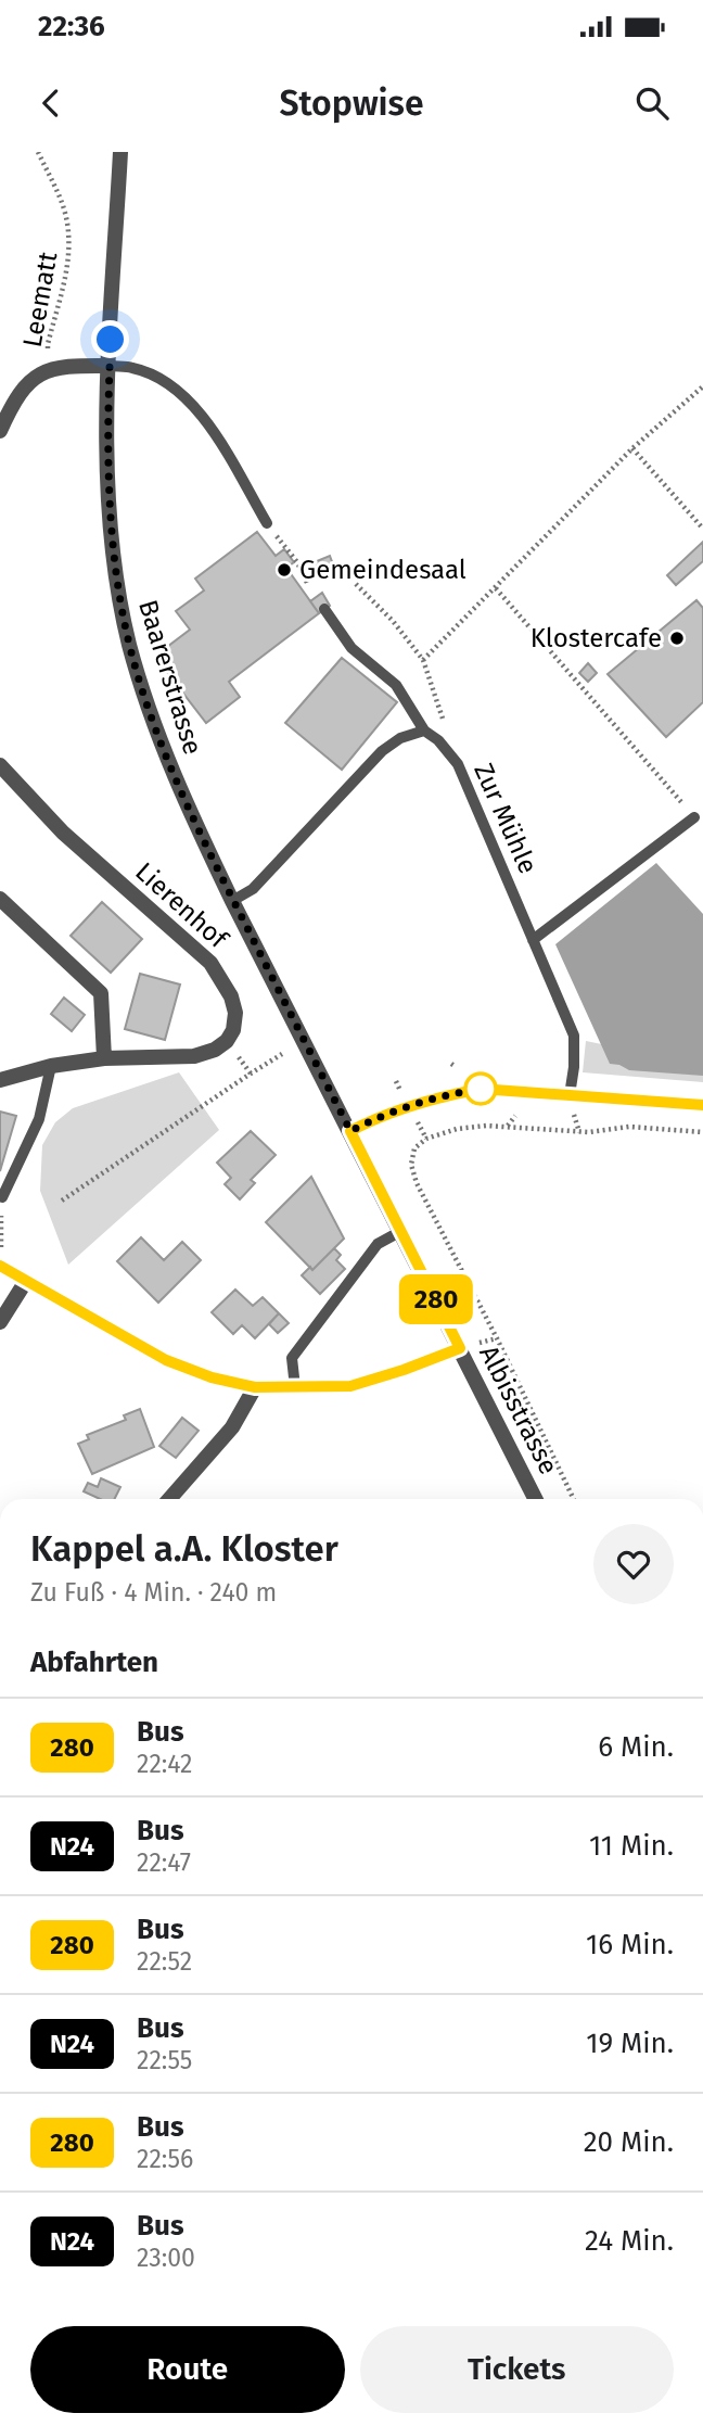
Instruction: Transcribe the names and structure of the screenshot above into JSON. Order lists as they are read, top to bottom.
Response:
{
  "streets": {
    "street": ["Baarerstrasse", "Lierenhof", "Albisstrasse"],
    "lane": ["Zur Mühle"],
    "path": ["Leematt"]
  },
  "crossings": [
    ["Baarerstrasse", "Albisstrasse"]
  ],
  "places": ["Gemeindesaal", "Klostercafe"],
  "lines": ["bus line 280"],
  "page": {
    "status": "22:36",
    "header": "Stopwise",
    "on_map": "280",
    "heading": [
      ["Kappel a.A. Kloster", "Zu Fuß · 4 Min. · 240 m"],
      "Abfahrten"
    ],
    "list": [
      {
        "mark": "280",
        "name": "Bus",
        "note": "22:42",
        "value": "6 Min."
      },
      {
        "mark": "N24",
        "name": "Bus",
        "note": "22:47",
        "value": "11 Min."
      },
      {
        "mark": "280",
        "name": "Bus",
        "note": "22:52",
        "value": "16 Min."
      },
      {
        "mark": "N24",
        "name": "Bus",
        "note": "22:55",
        "value": "19 Min."
      },
      {
        "mark": "280",
        "name": "Bus",
        "note": "22:56",
        "value": "20 Min."
      },
      {
        "mark": "N24",
        "name": "Bus",
        "note": "23:00",
        "value": "24 Min."
      }
    ],
    "buttons": ["Route", "Tickets"]
  }
}
